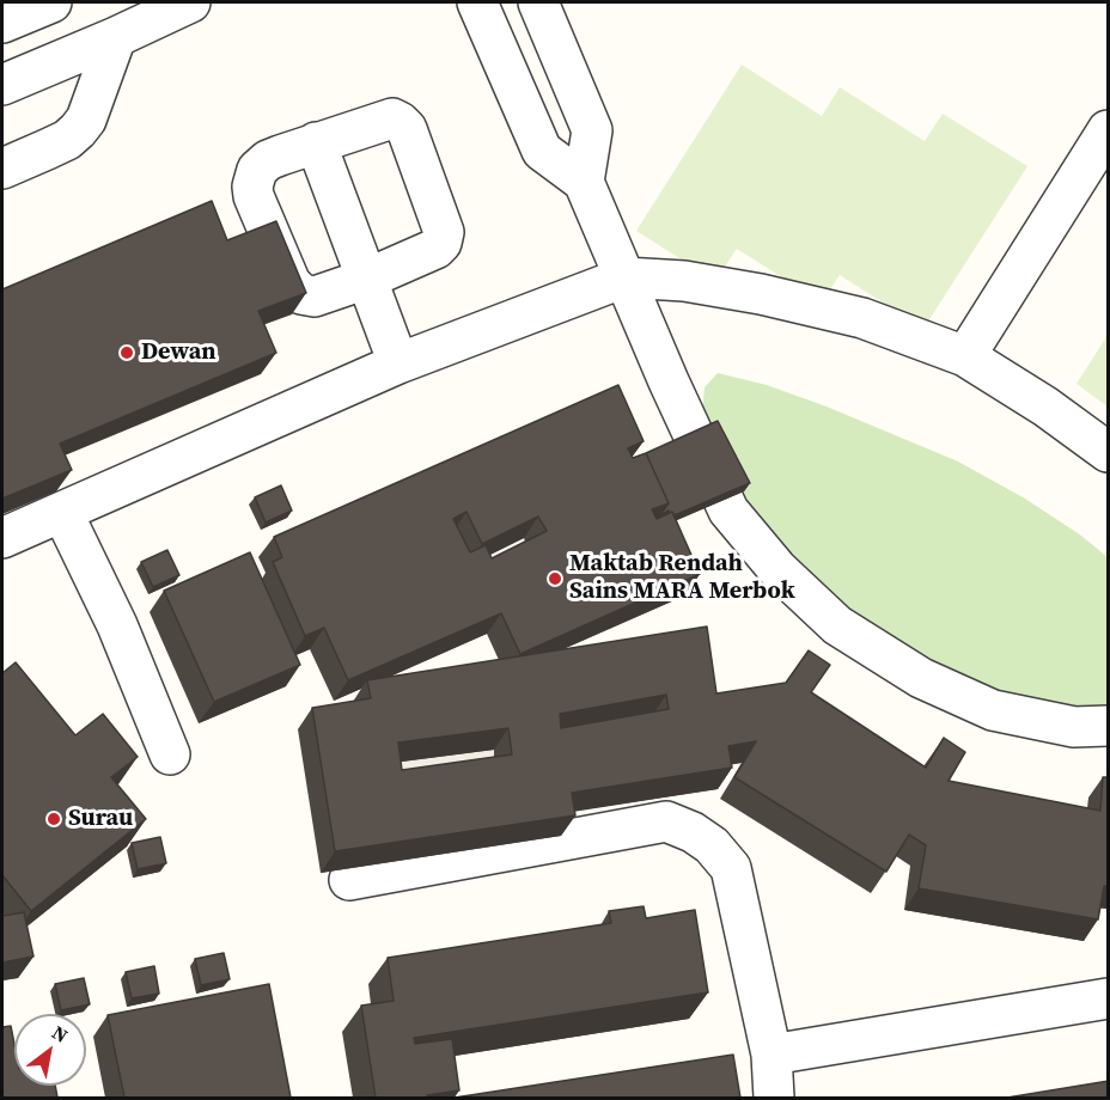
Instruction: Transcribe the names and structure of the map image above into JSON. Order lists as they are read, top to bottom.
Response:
{
  "places": ["Dewan", "Maktab Rendah Sains MARA Merbok", "Surau"],
  "north": "top right"
}
